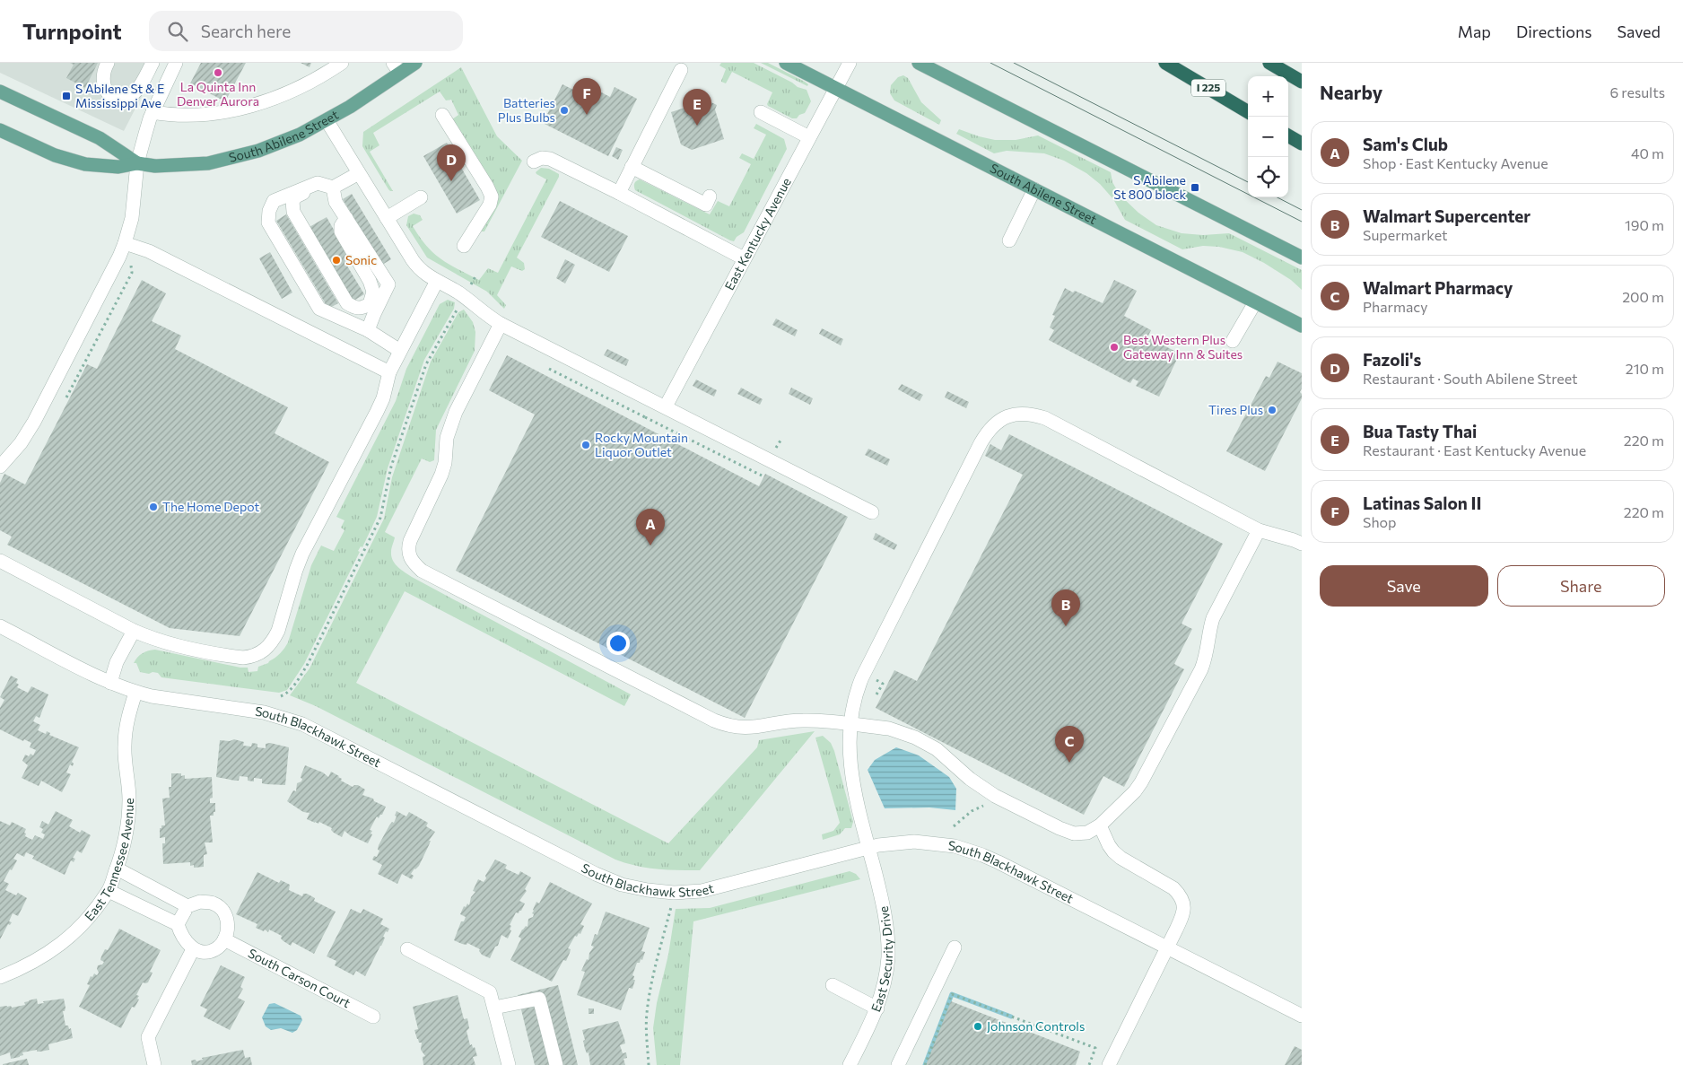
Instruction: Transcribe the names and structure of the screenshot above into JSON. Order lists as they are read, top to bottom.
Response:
{
  "streets": {
    "highway": ["I 225"],
    "main road": ["South Abilene Street"],
    "street": [
      "East Kentucky Avenue",
      "South Blackhawk Street",
      "East Tennessee Avenue",
      "East Security Drive",
      "South Carson Court"
    ]
  },
  "crossings": [
    ["South Abilene Street", "East Kentucky Avenue"],
    ["South Blackhawk Street", "East Tennessee Avenue"],
    ["South Blackhawk Street", "East Security Drive"]
  ],
  "places": {
    "other": [
      "La Quinta Inn Denver Aurora",
      "Batteries Plus Bulbs",
      "Sonic",
      "Best Western Plus Gateway Inn & Suites",
      "Tires Plus",
      "Rocky Mountain Liquor Outlet",
      "The Home Depot",
      "Johnson Controls"
    ],
    "transit": ["S Abilene St & E Mississippi Ave", "S Abilene St 800 block"]
  },
  "page": {
    "header": "Turnpoint",
    "search": "Search here",
    "nav": ["Map", "Directions", "Saved"],
    "heading": ["Nearby", "6 results"],
    "map_buttons": ["+", "−"],
    "pins": [
      "F",
      "E",
      "D",
      "A",
      "B",
      "C"
    ],
    "list": [
      {
        "mark": "A",
        "name": "Sam's Club",
        "note": "Shop · East Kentucky Avenue",
        "value": "40 m"
      },
      {
        "mark": "B",
        "name": "Walmart Supercenter",
        "note": "Supermarket",
        "value": "190 m"
      },
      {
        "mark": "C",
        "name": "Walmart Pharmacy",
        "note": "Pharmacy",
        "value": "200 m"
      },
      {
        "mark": "D",
        "name": "Fazoli's",
        "note": "Restaurant · South Abilene Street",
        "value": "210 m"
      },
      {
        "mark": "E",
        "name": "Bua Tasty Thai",
        "note": "Restaurant · East Kentucky Avenue",
        "value": "220 m"
      },
      {
        "mark": "F",
        "name": "Latinas Salon II",
        "note": "Shop",
        "value": "220 m"
      }
    ],
    "buttons": ["Save", "Share"]
  }
}
